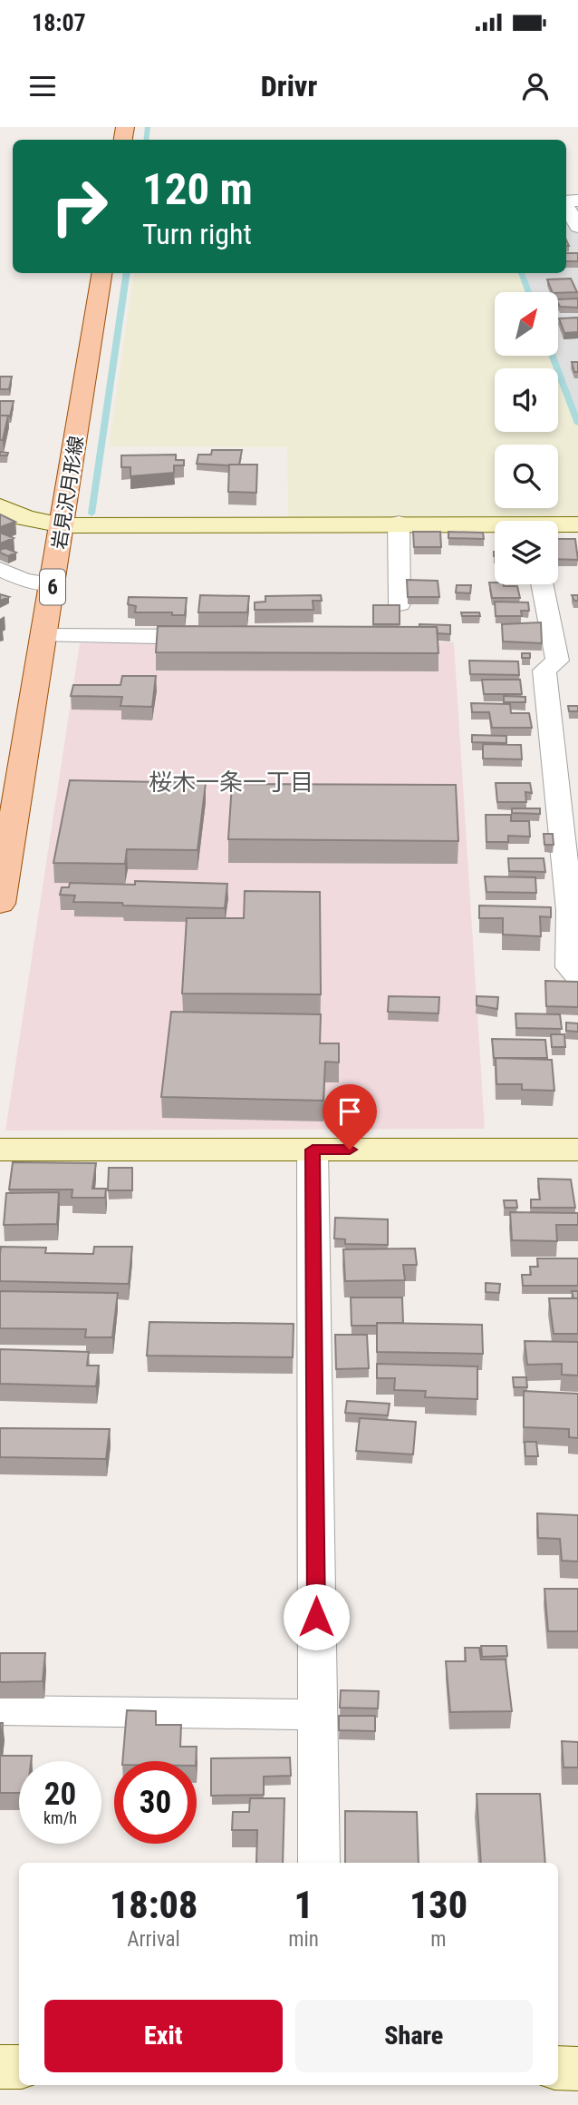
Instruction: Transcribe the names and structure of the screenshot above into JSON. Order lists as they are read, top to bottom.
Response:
{
  "streets": {
    "main road": ["岩見沢月形線", "6"]
  },
  "districts": ["桜木一条一丁目"],
  "north": "top right",
  "page": {
    "status": "18:07",
    "header": "Drivr",
    "turn": ["120 m", "Turn right"],
    "speed": "20 km/h",
    "limit": "30",
    "eta": [
      "18:08",
      "Arrival",
      "1",
      "min",
      "130",
      "m"
    ],
    "buttons": ["Exit", "Share"]
  }
}
